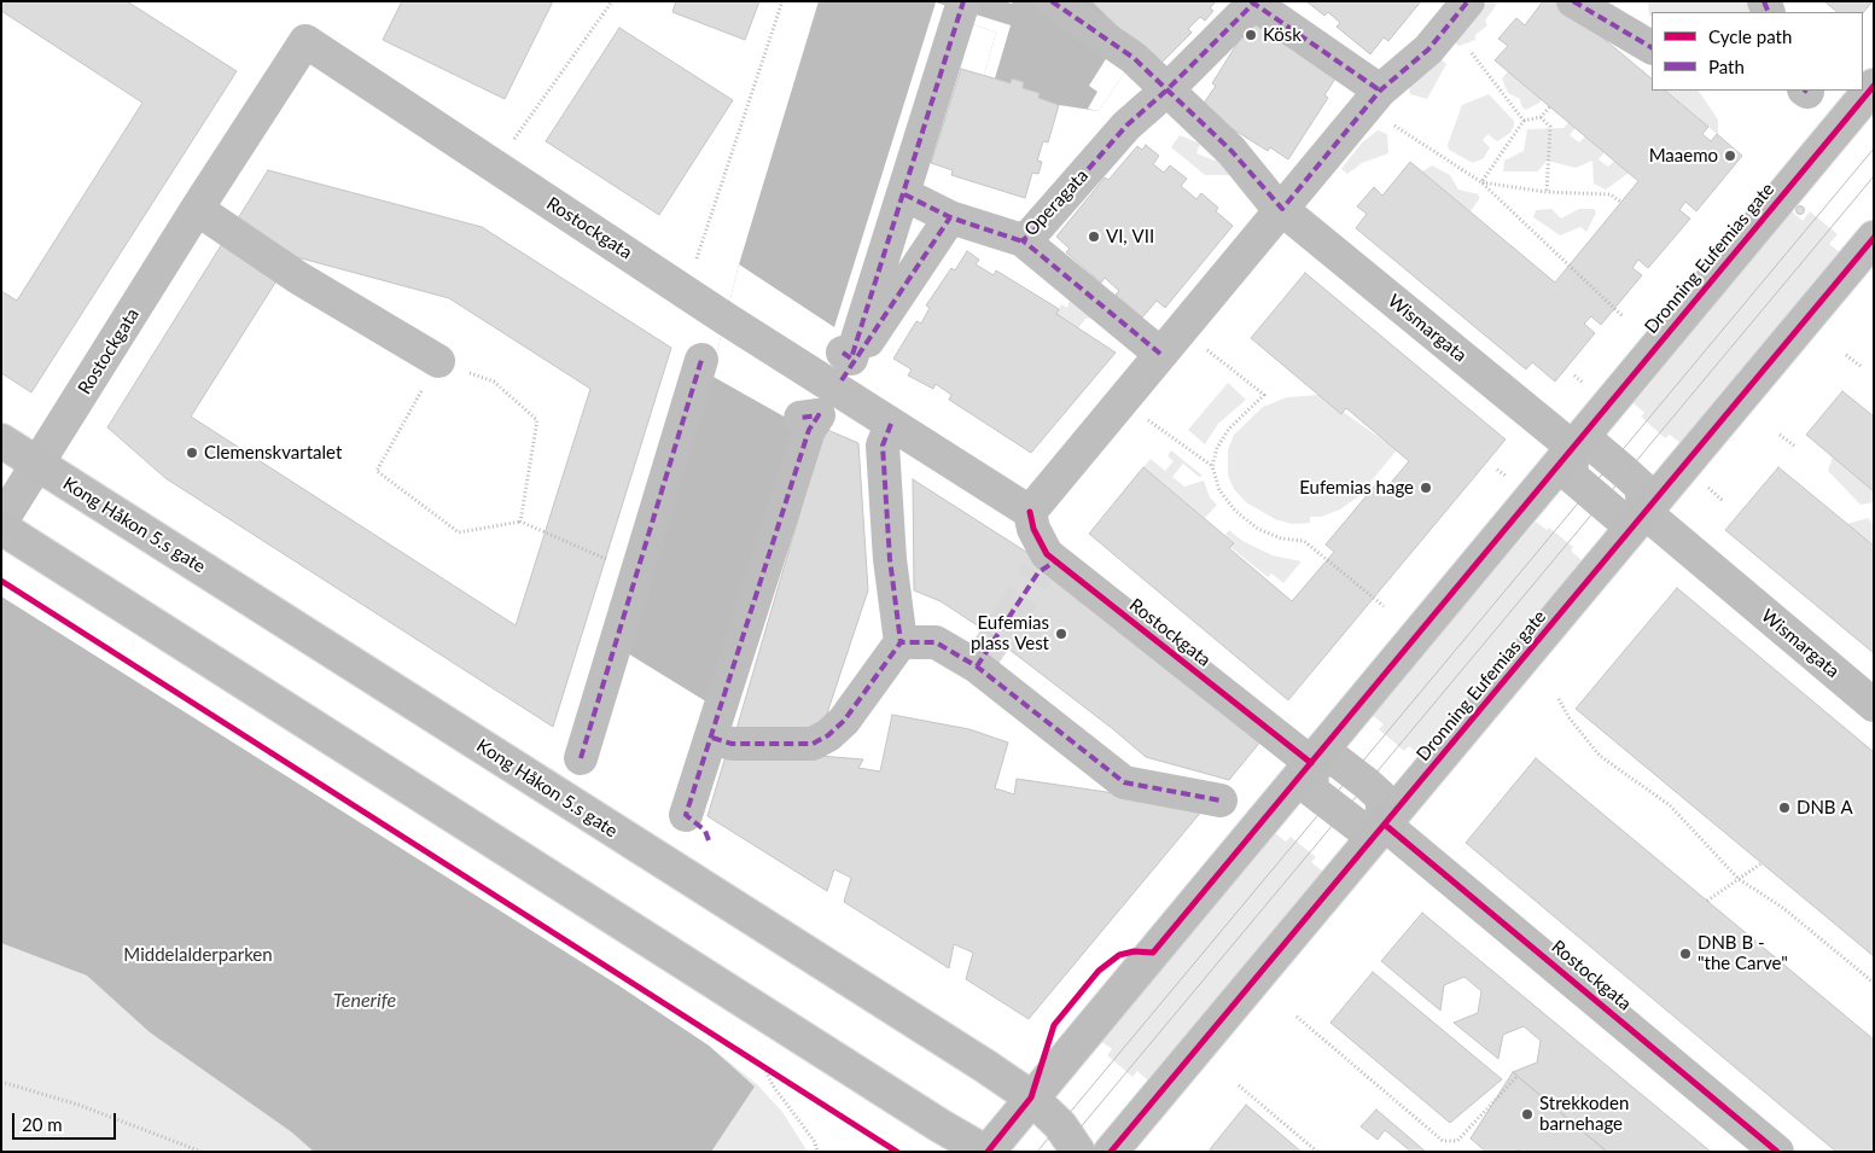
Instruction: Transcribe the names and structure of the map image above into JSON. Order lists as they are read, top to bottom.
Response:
{
  "streets": {
    "highway": ["Dronning Eufemias gate", "Kong Håkon 5.s gate"],
    "street": ["Operagata", "Rostockgata", "Wismargata"]
  },
  "crossings": [
    ["Rostockgata", "Dronning Eufemias gate"],
    ["Rostockgata", "Kong Håkon 5.s gate"],
    ["Dronning Eufemias gate", "Wismargata"],
    ["Dronning Eufemias gate", "Kong Håkon 5.s gate"]
  ],
  "water": ["Tenerife"],
  "parks": ["Middelalderparken"],
  "places": [
    "Kösk",
    "Maaemo",
    "VI, VII",
    "Clemenskvartalet",
    "Eufemias hage",
    "Eufemias plass Vest",
    "DNB A",
    "DNB B - \"the Carve\"",
    "Strekkoden barnehage"
  ],
  "legend": ["Cycle path", "Path"],
  "scale_bar": "20 m"
}
